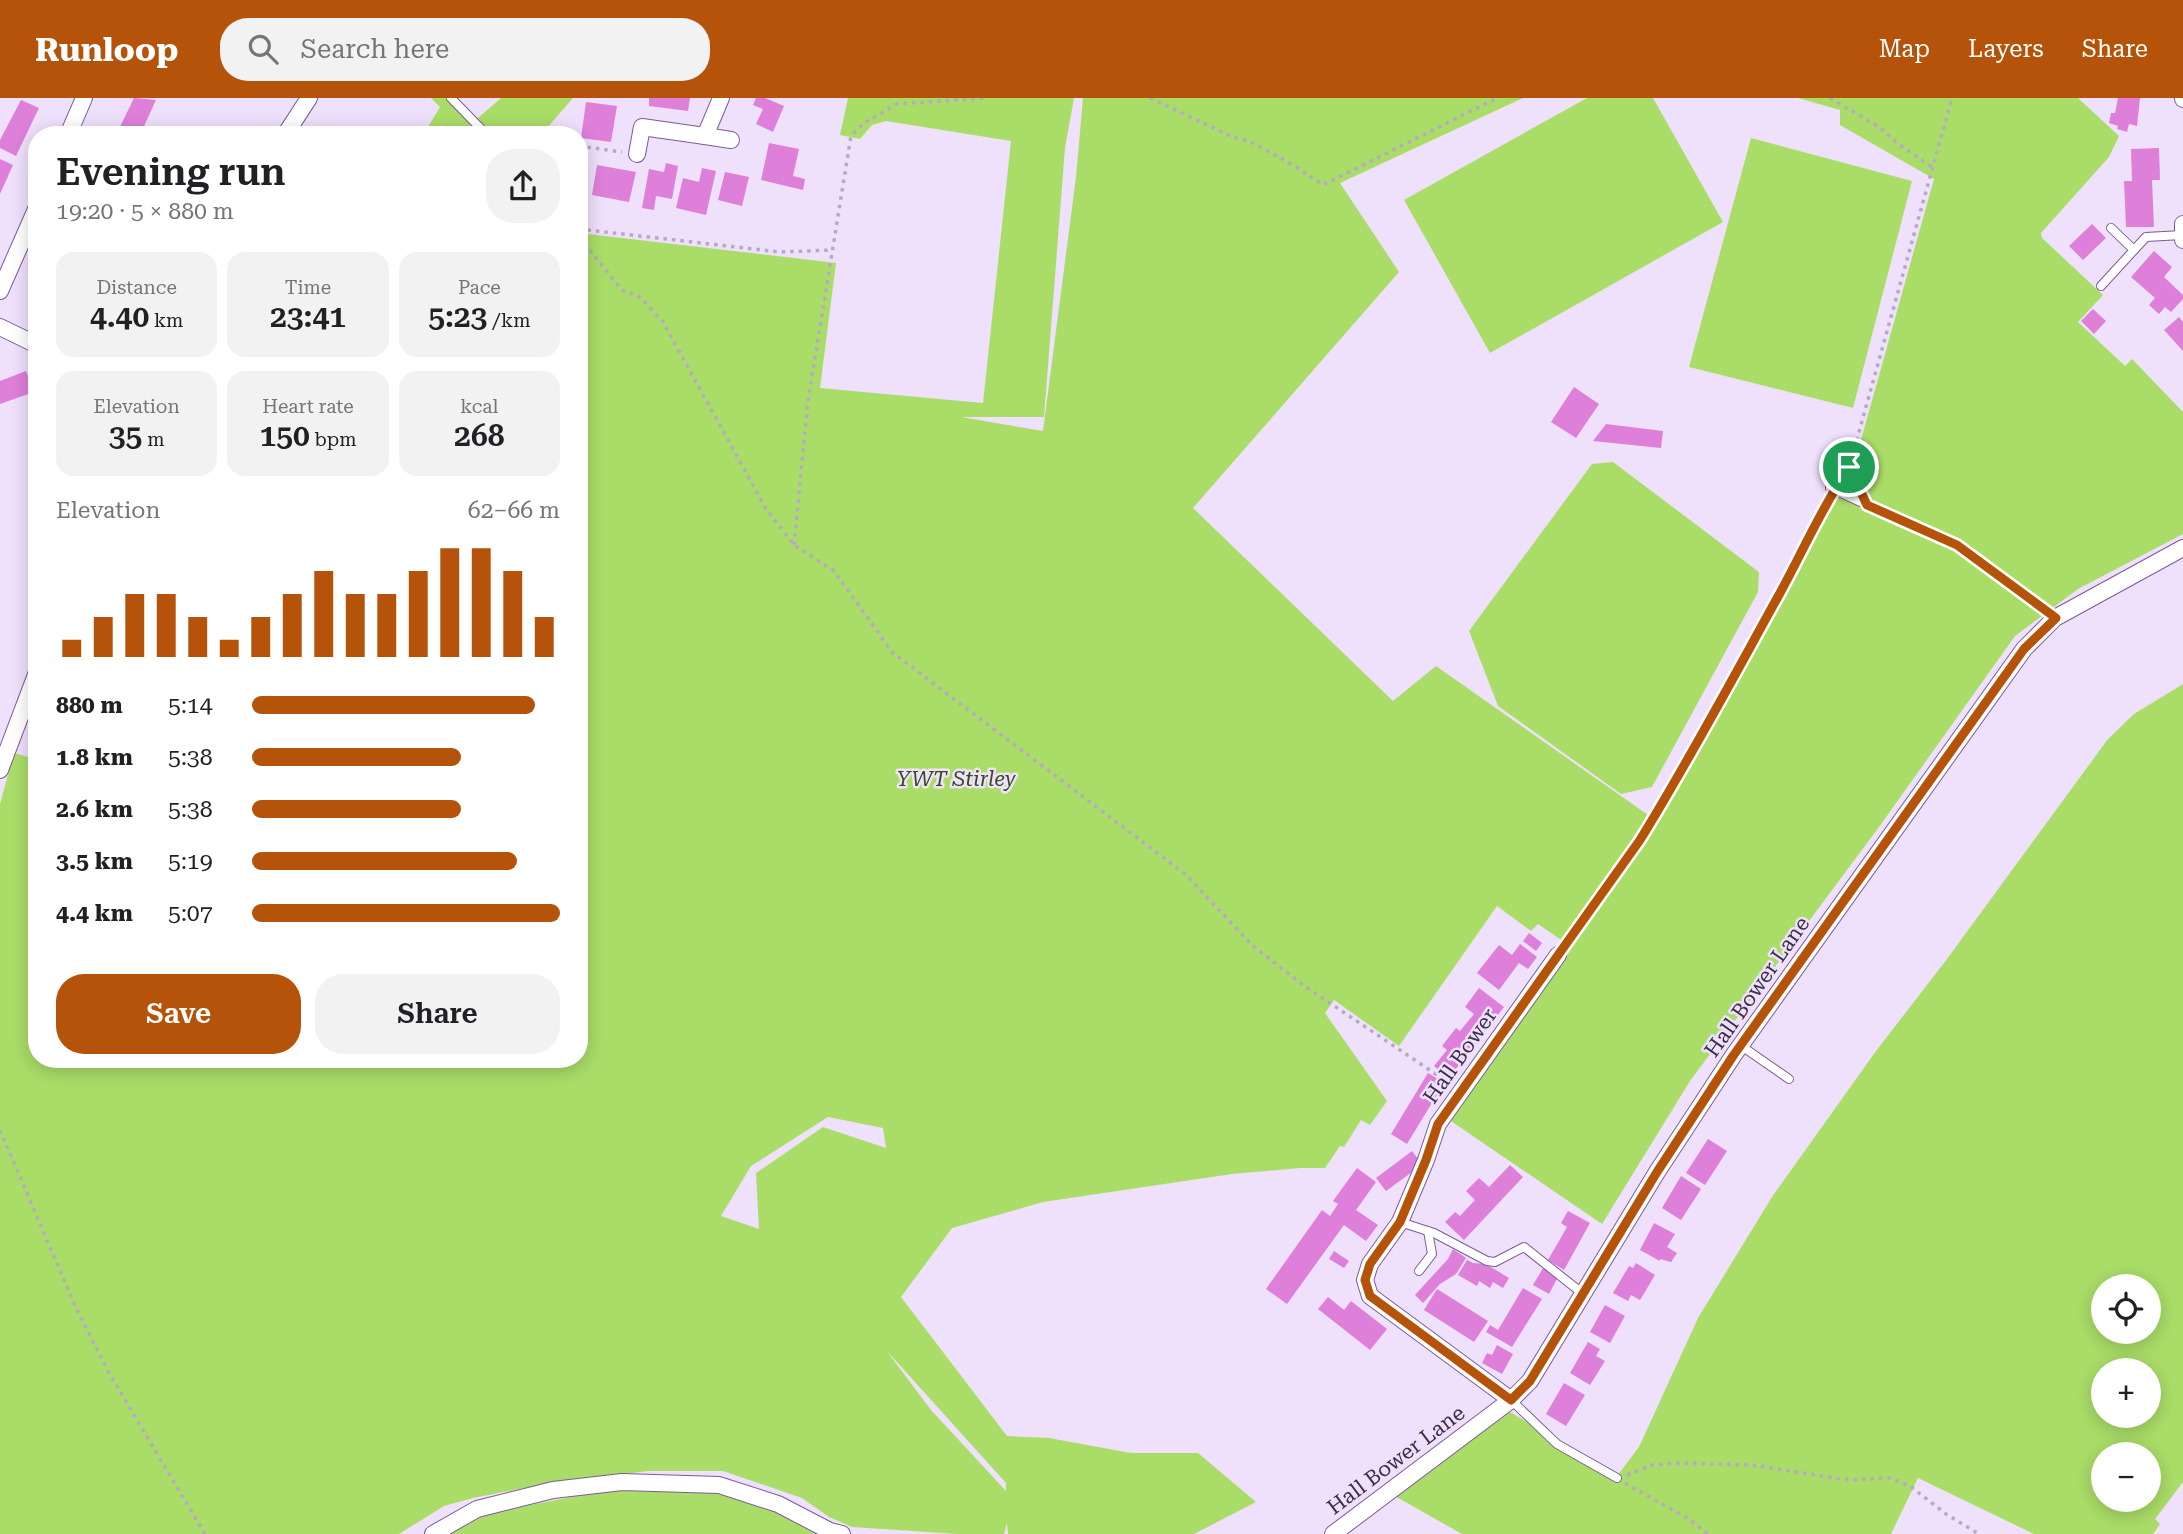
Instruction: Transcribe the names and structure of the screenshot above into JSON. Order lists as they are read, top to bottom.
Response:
{
  "streets": {
    "street": ["Hall Bower Lane", "Hall Bower"]
  },
  "crossings": [
    ["Hall Bower Lane", "Hall Bower"]
  ],
  "parks": ["YWT Stirley"],
  "page": {
    "header": "Runloop",
    "search": "Search here",
    "nav": ["Map", "Layers", "Share"],
    "heading": ["Evening run", "19:20 · 5 × 880 m"],
    "stats": [
      ["Distance", "4.40 km"],
      ["Time", "23:41"],
      ["Pace", "5:23 /km"],
      ["Elevation", "35 m"],
      ["Heart rate", "150 bpm"],
      ["kcal", "268"]
    ],
    "chart": ["Elevation", "62–66 m"],
    "list": [
      {
        "name": "880 m",
        "note": "5:14"
      },
      {
        "name": "1.8 km",
        "note": "5:38"
      },
      {
        "name": "2.6 km",
        "note": "5:38"
      },
      {
        "name": "3.5 km",
        "note": "5:19"
      },
      {
        "name": "4.4 km",
        "note": "5:07"
      }
    ],
    "buttons": ["Save", "Share"],
    "map_buttons": ["+", "−"]
  }
}
